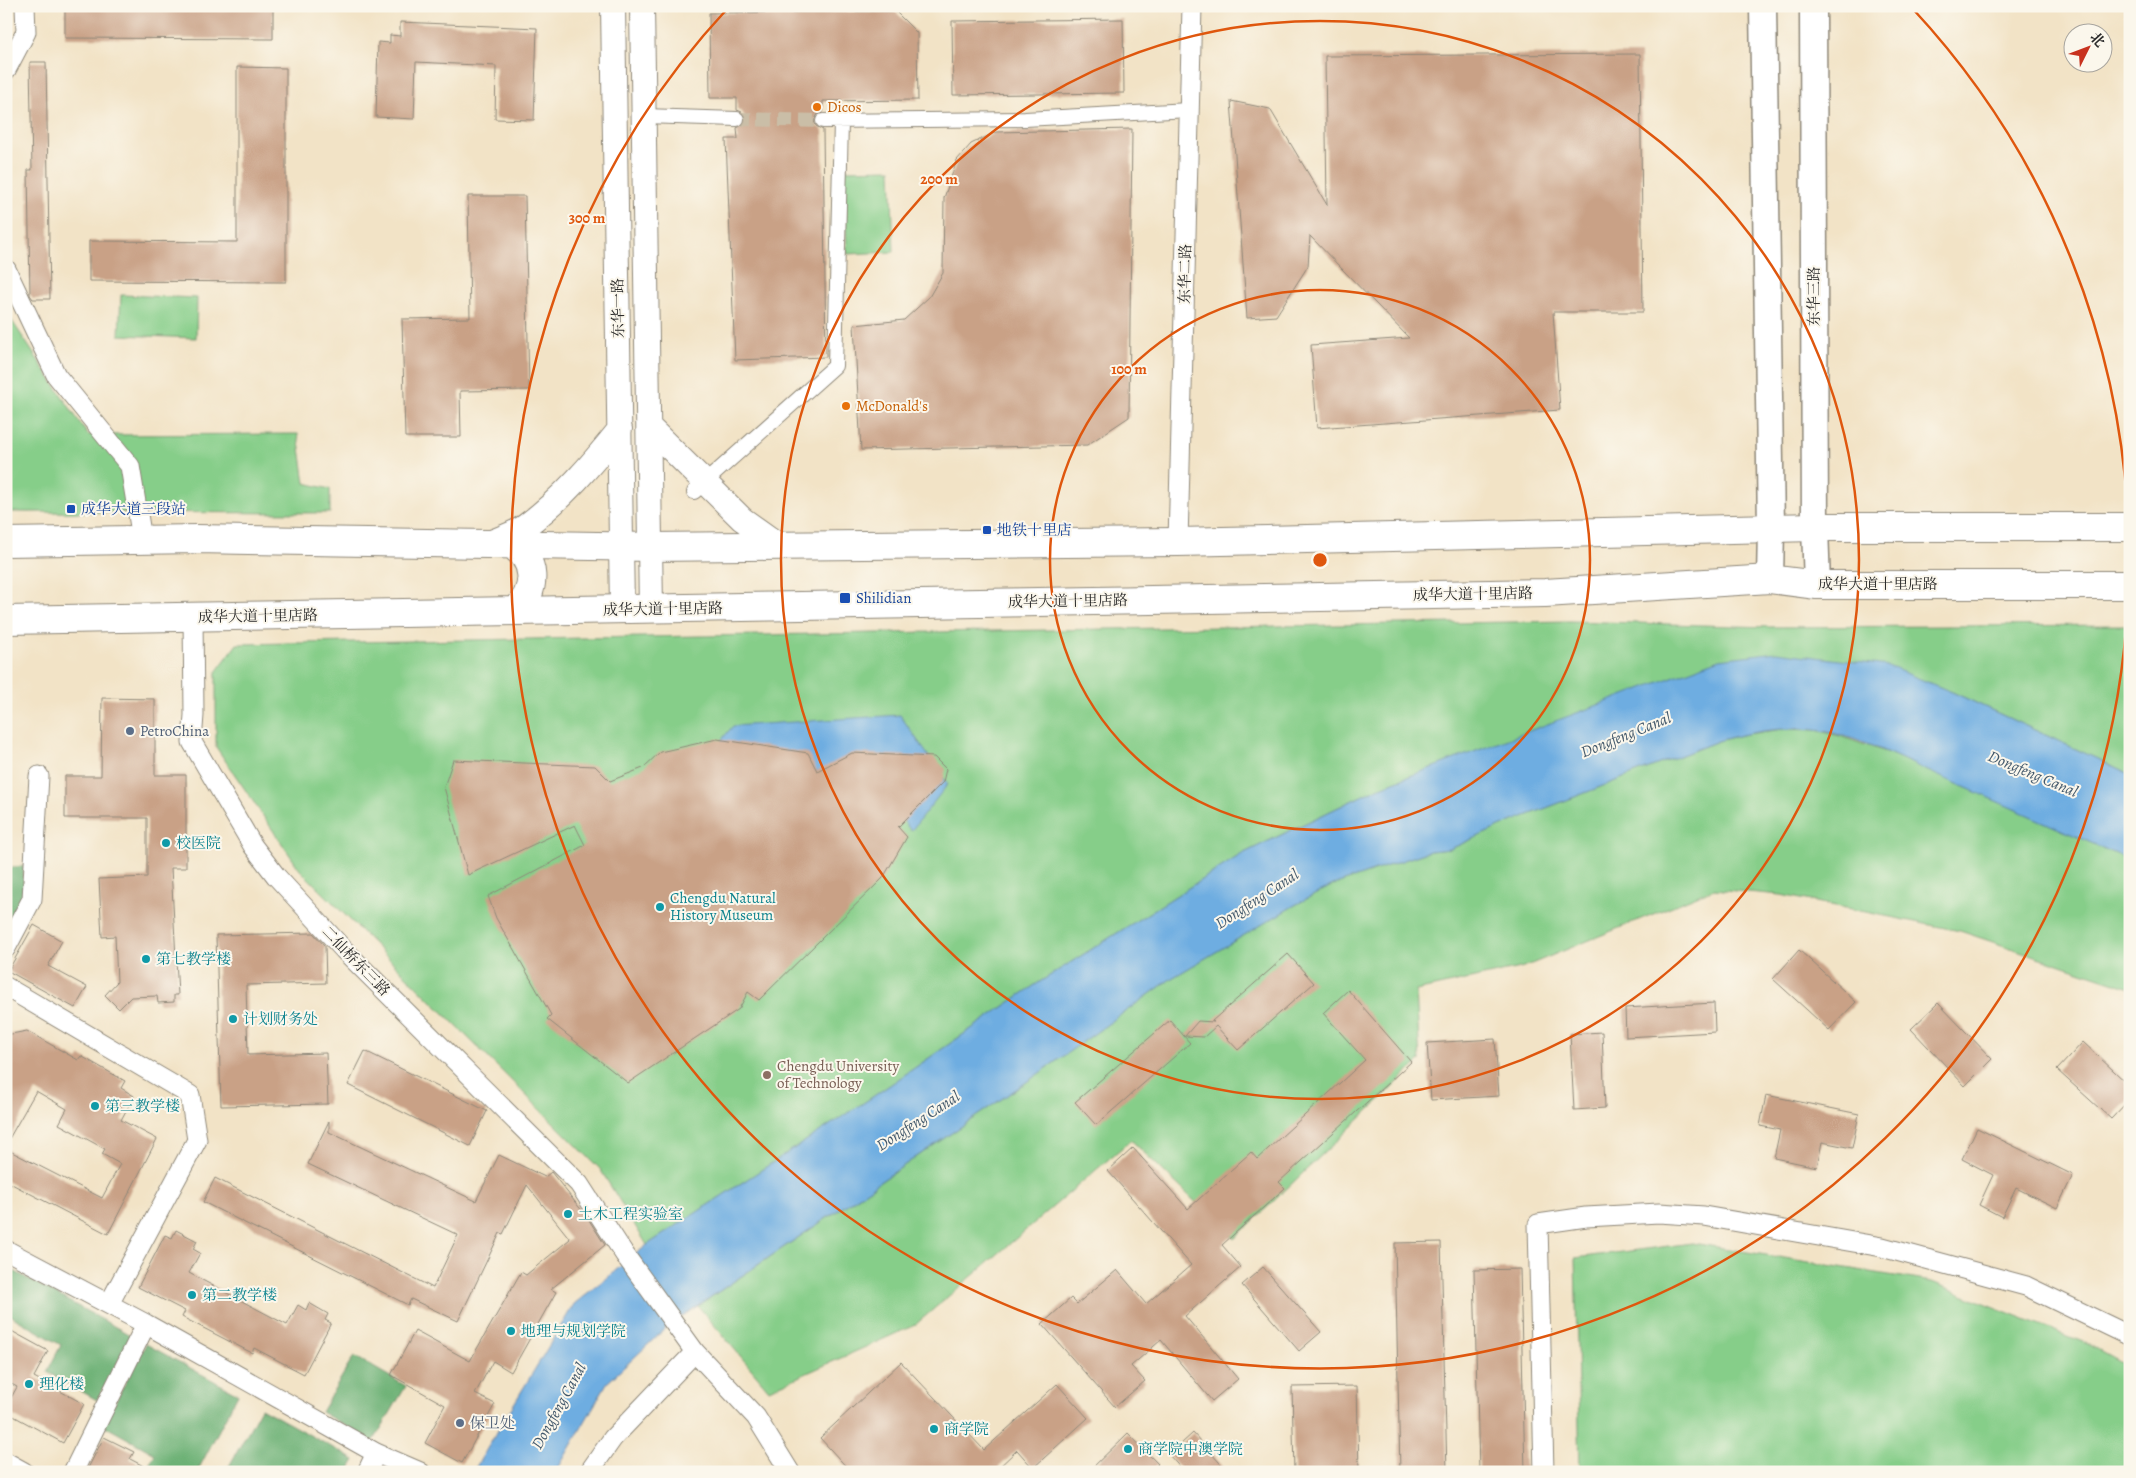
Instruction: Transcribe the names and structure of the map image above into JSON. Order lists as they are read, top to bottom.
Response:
{
  "streets": {
    "main road": ["东华三路", "成华大道十里店路"],
    "street": ["东华二路", "东华一路", "二仙桥东三路"]
  },
  "crossings": [
    ["东华三路", "成华大道十里店路"],
    ["东华一路", "成华大道十里店路"],
    ["成华大道十里店路", "二仙桥东三路"]
  ],
  "water": ["Dongfeng Canal"],
  "places": {
    "other": [
      "Dicos",
      "McDonald's",
      "PetroChina",
      "校医院",
      "Chengdu Natural History Museum",
      "第七教学楼",
      "计划财务处",
      "Chengdu University of Technology",
      "第三教学楼",
      "土木工程实验室",
      "第二教学楼",
      "地理与规划学院",
      "理化楼",
      "保卫处",
      "商学院",
      "商学院中澳学院"
    ],
    "transit": ["成华大道三段站", "地铁十里店", "Shilidian"]
  },
  "north": "top right",
  "rings": ["200 m", "300 m", "100 m"]
}
